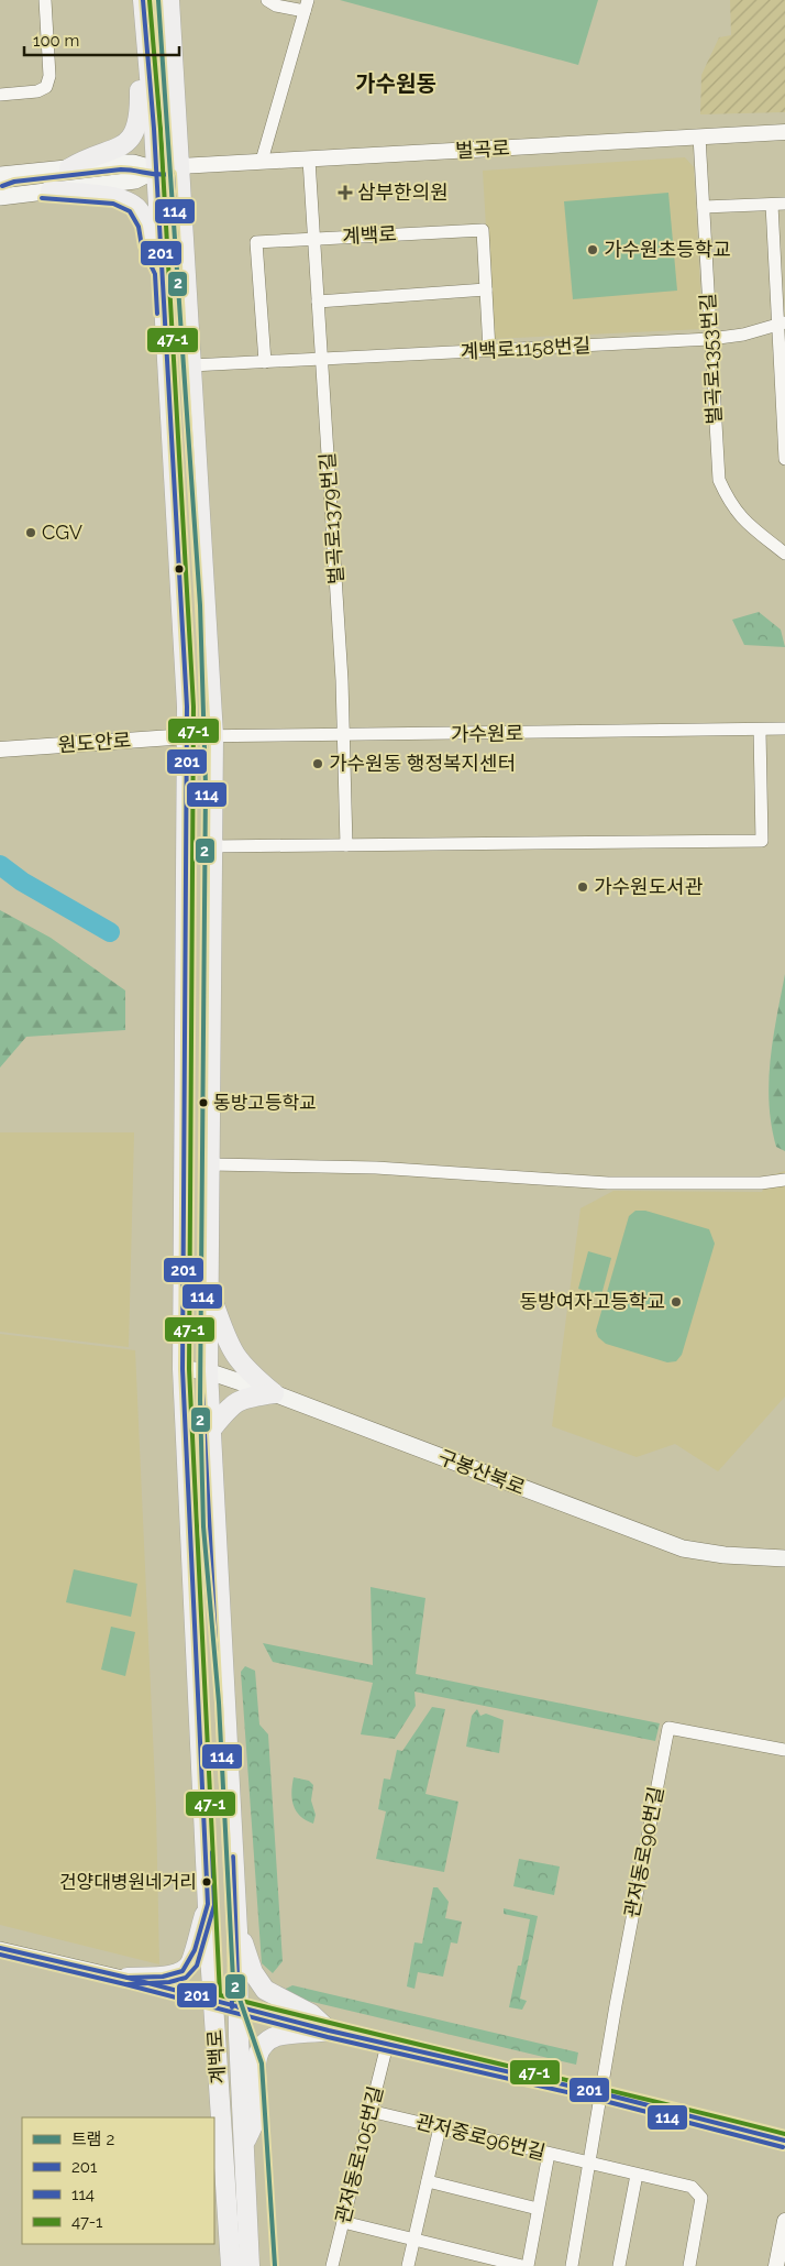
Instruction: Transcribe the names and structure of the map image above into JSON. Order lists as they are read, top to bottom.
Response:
{
  "streets": {
    "main road": ["계백로", "구봉산북로"],
    "street": [
      "벌곡로",
      "계백로1158번길",
      "벌곡로1353번길",
      "벌곡로1379번길",
      "가수원로",
      "원도안로",
      "관저동로90번길",
      "관저중로96번길",
      "관저동로105번길"
    ]
  },
  "crossings": [
    ["벌곡로", "계백로"],
    ["벌곡로", "벌곡로1353번길"],
    ["벌곡로", "벌곡로1379번길"],
    ["계백로", "계백로1158번길"],
    ["계백로", "벌곡로1379번길"],
    ["계백로", "가수원로"],
    ["계백로", "원도안로"],
    ["계백로", "구봉산북로"],
    ["계백로1158번길", "벌곡로1353번길"],
    ["계백로1158번길", "벌곡로1379번길"],
    ["벌곡로1379번길", "가수원로"],
    ["가수원로", "원도안로"],
    ["관저중로96번길", "관저동로105번길"]
  ],
  "districts": ["가수원동"],
  "places": {
    "health": ["삼부한의원"],
    "other": [
      "가수원초등학교",
      "CGV",
      "가수원동 행정복지센터",
      "가수원도서관",
      "동방고등학교",
      "동방여자고등학교",
      "건양대병원네거리"
    ]
  },
  "lines": [
    "tram line 2",
    "transit line 201",
    "transit line 47-1",
    "transit line 114"
  ],
  "legend": [
    "트램 2",
    "201",
    "114",
    "47-1"
  ],
  "scale_bar": "100 m"
}
